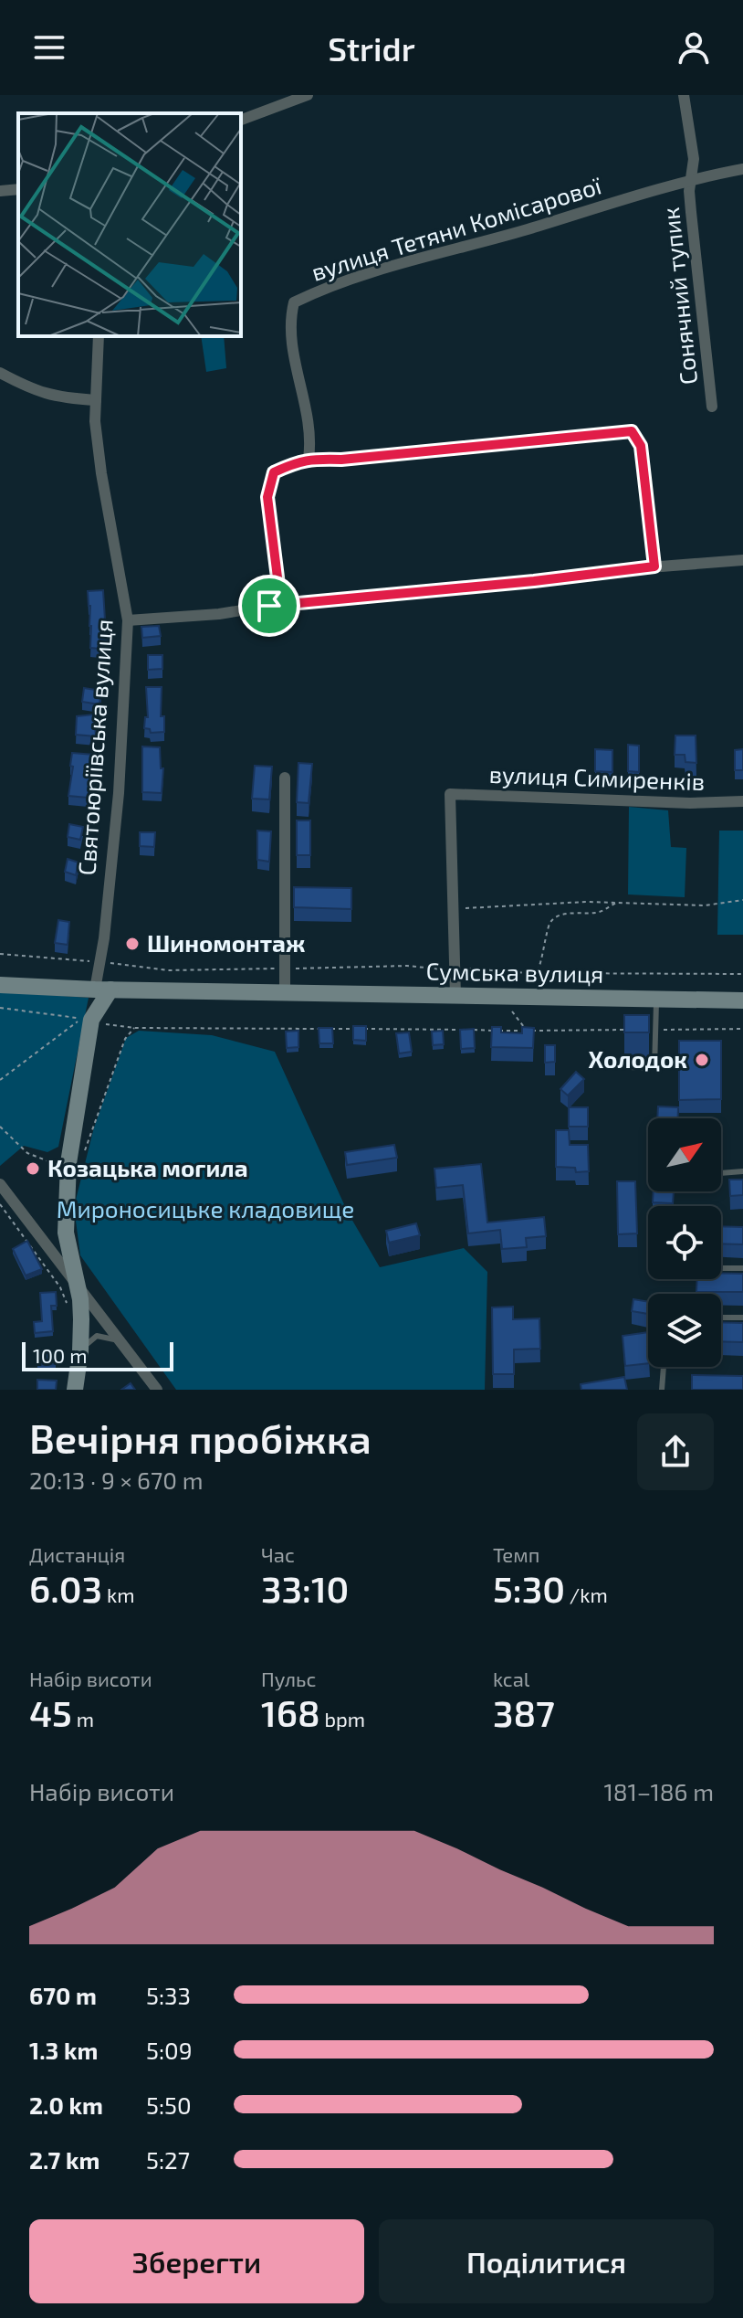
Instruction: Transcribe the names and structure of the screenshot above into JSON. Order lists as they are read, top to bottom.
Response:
{
  "streets": {
    "main road": ["Сумська вулиця"],
    "street": [
      "вулиця Тетяни Комісарової",
      "Сонячний тупик",
      "Святоюріївська вулиця",
      "вулиця Симиренків"
    ]
  },
  "crossings": [
    ["вулиця Тетяни Комісарової", "Сонячний тупик"],
    ["Святоюріївська вулиця", "Сумська вулиця"]
  ],
  "parks": ["Мироносицьке кладовище"],
  "places": ["Шиномонтаж", "Холодок", "Козацька могила"],
  "scale_bar": "100 m",
  "north": "top right",
  "page": {
    "header": "Stridr",
    "scale": "100 m",
    "heading": ["Вечірня пробіжка", "20:13 · 9 × 670 m"],
    "stats": [
      ["Дистанція", "6.03 km"],
      ["Час", "33:10"],
      ["Темп", "5:30 /km"],
      ["Набір висоти", "45 m"],
      ["Пульс", "168 bpm"],
      ["kcal", "387"]
    ],
    "chart": ["Набір висоти", "181–186 m"],
    "list": [
      {
        "name": "670 m",
        "note": "5:33"
      },
      {
        "name": "1.3 km",
        "note": "5:09"
      },
      {
        "name": "2.0 km",
        "note": "5:50"
      },
      {
        "name": "2.7 km",
        "note": "5:27"
      }
    ],
    "buttons": ["Зберегти", "Поділитися"]
  }
}
